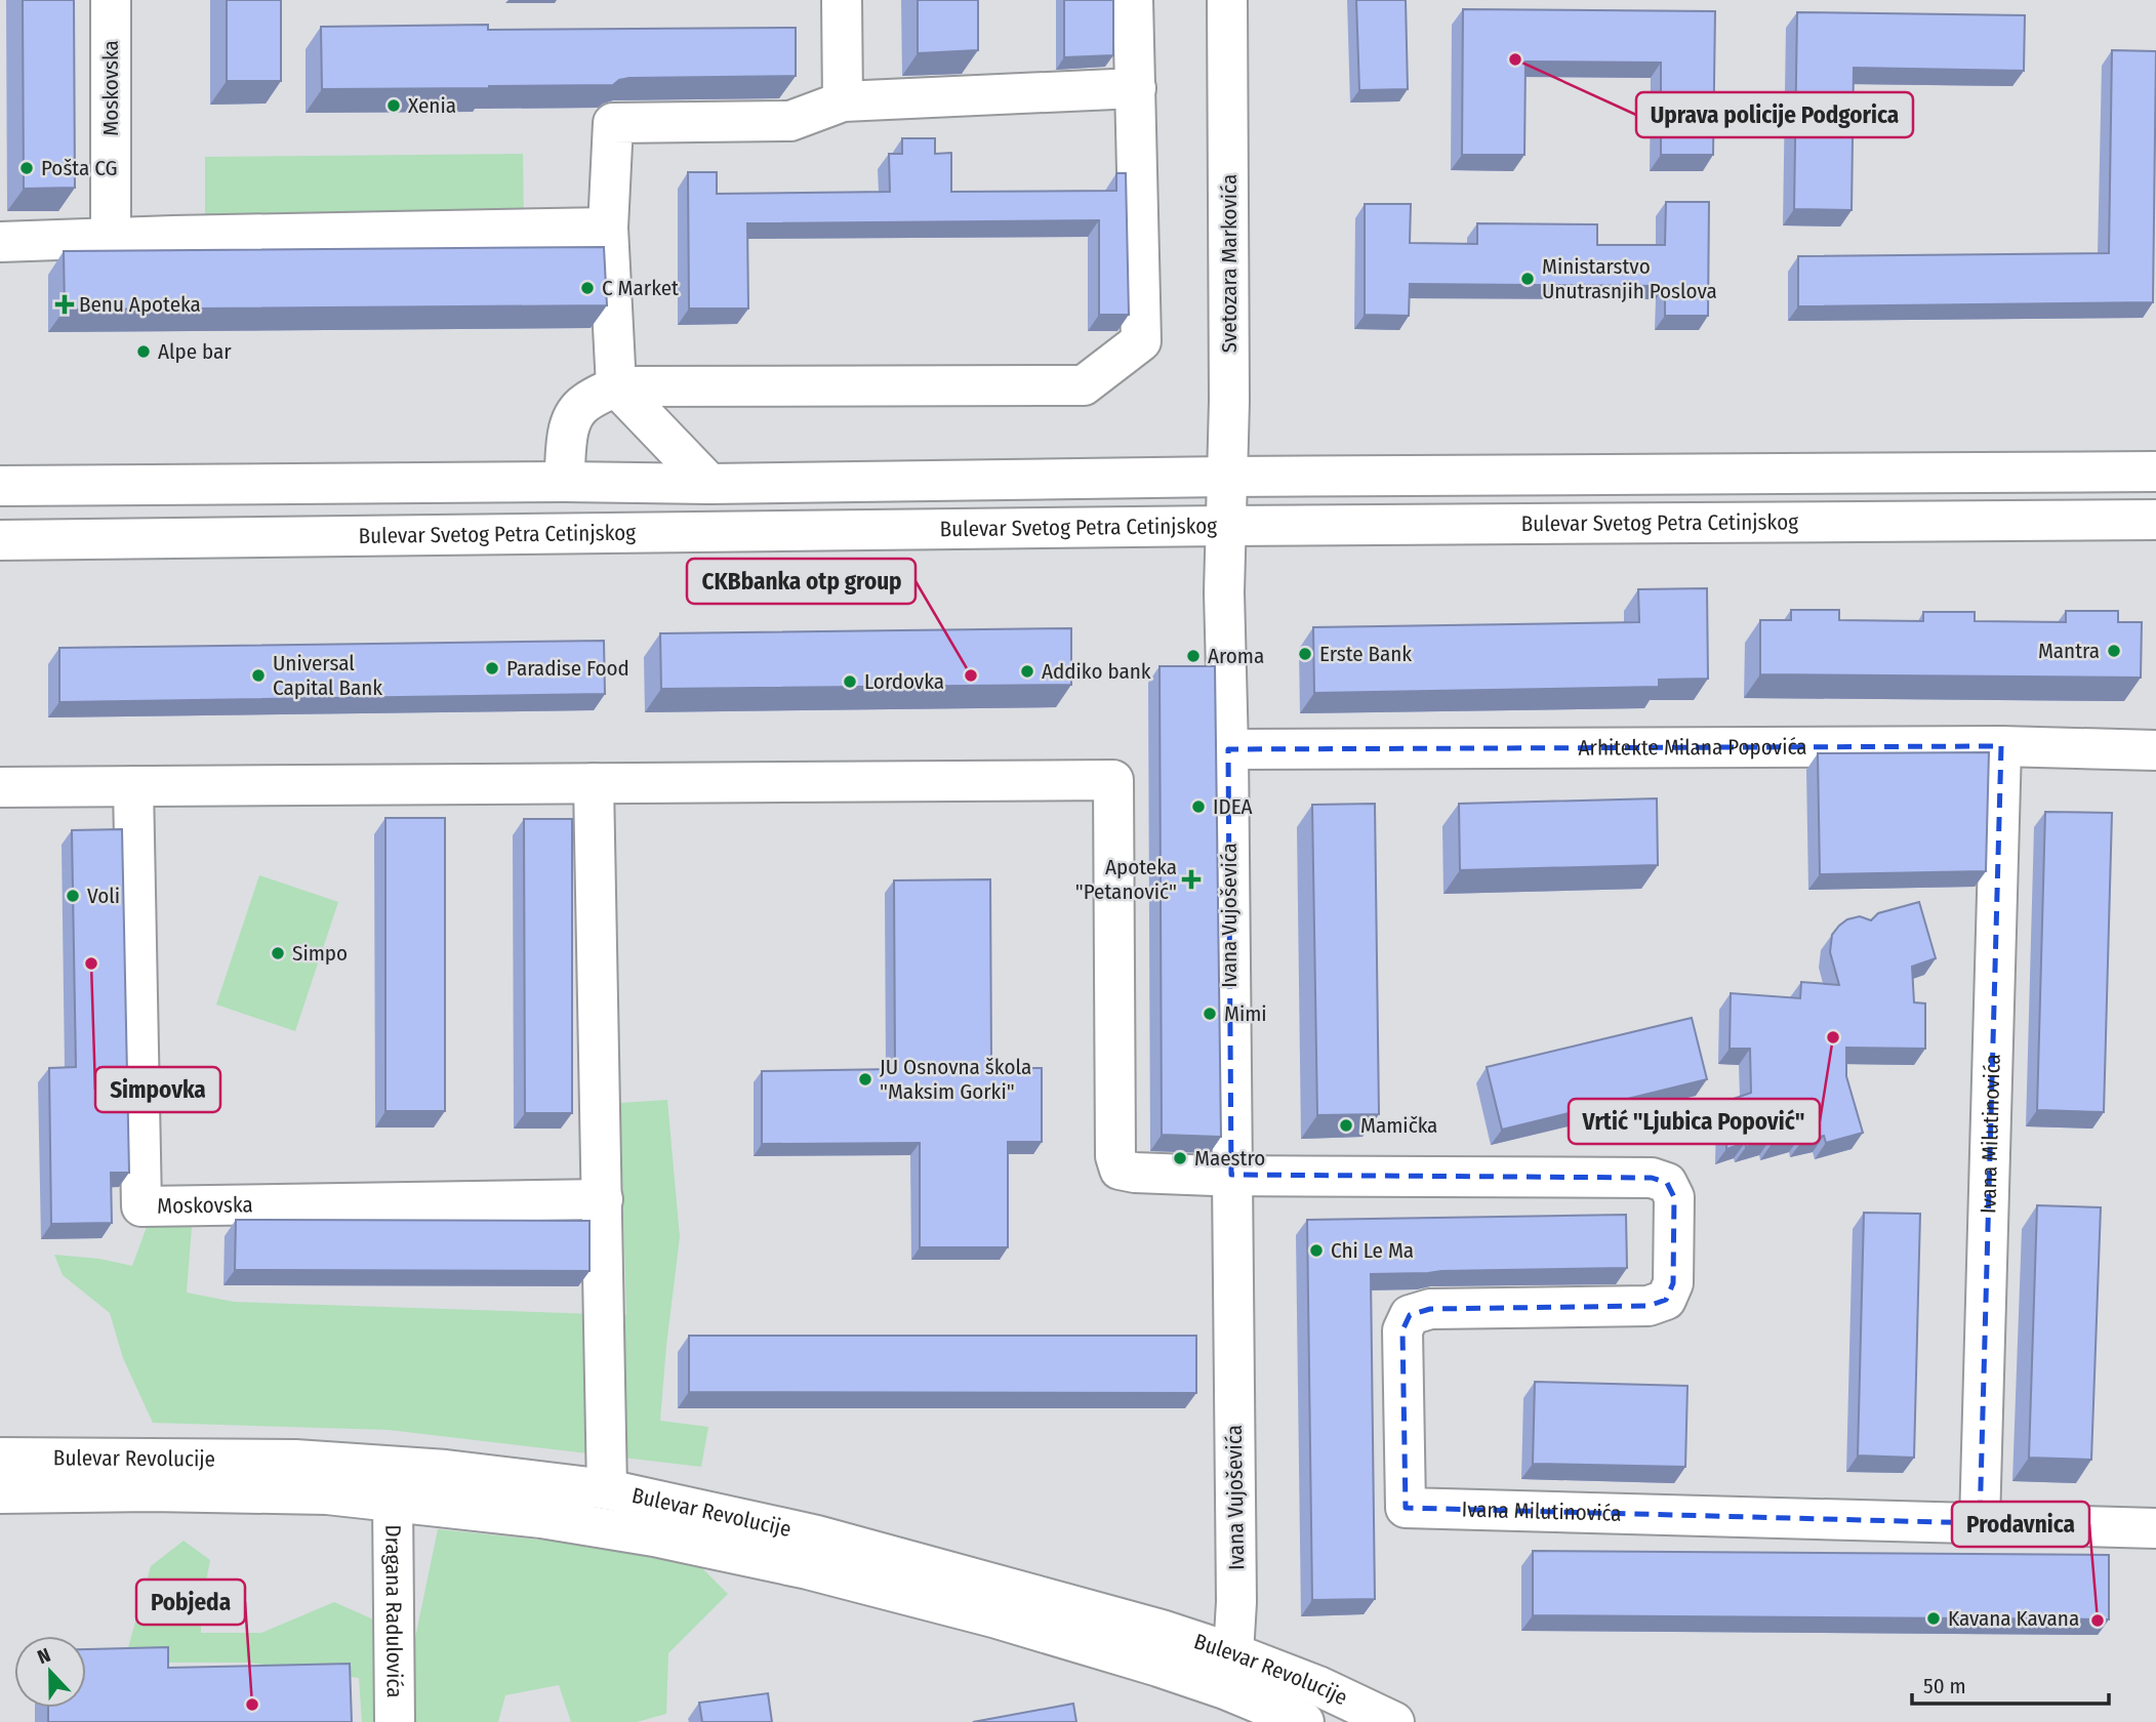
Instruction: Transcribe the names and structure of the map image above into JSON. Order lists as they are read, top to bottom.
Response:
{
  "streets": {
    "street": [
      "Moskovska",
      "Svetozara Markovića",
      "Bulevar Svetog Petra Cetinjskog",
      "Arhitekte Milana Popovića",
      "Ivana Vujoševića",
      "Ivana Milutinovića",
      "Bulevar Revolucije",
      "Dragana Radulovića"
    ]
  },
  "crossings": [
    ["Svetozara Markovića", "Bulevar Svetog Petra Cetinjskog"],
    ["Svetozara Markovića", "Ivana Vujoševića"],
    ["Bulevar Svetog Petra Cetinjskog", "Ivana Vujoševića"],
    ["Arhitekte Milana Popovića", "Ivana Vujoševića"],
    ["Arhitekte Milana Popovića", "Ivana Milutinovića"],
    ["Ivana Vujoševića", "Ivana Milutinovića"],
    ["Ivana Vujoševića", "Bulevar Revolucije"],
    ["Bulevar Revolucije", "Dragana Radulovića"]
  ],
  "places": {
    "other": [
      "Uprava policije Podgorica",
      "Xenia",
      "Pošta CG",
      "Ministarstvo Unutrasnjih Poslova",
      "C Market",
      "Alpe bar",
      "Mantra",
      "Erste Bank",
      "Aroma",
      "Paradise Food",
      "Addiko bank",
      "Universal Capital Bank",
      "CKBbanka otp group",
      "Lordovka",
      "IDEA",
      "Voli",
      "Simpo",
      "Simpovka",
      "Mimi",
      "Vrtić \"Ljubica Popović\"",
      "JU Osnovna škola \"Maksim Gorki\"",
      "Mamička",
      "Maestro",
      "Chi Le Ma",
      "Kavana Kavana",
      "Prodavnica",
      "Pobjeda"
    ],
    "health": ["Benu Apoteka", "Apoteka \"Petanović\""]
  },
  "scale_bar": "50 m",
  "north": "top"
}
